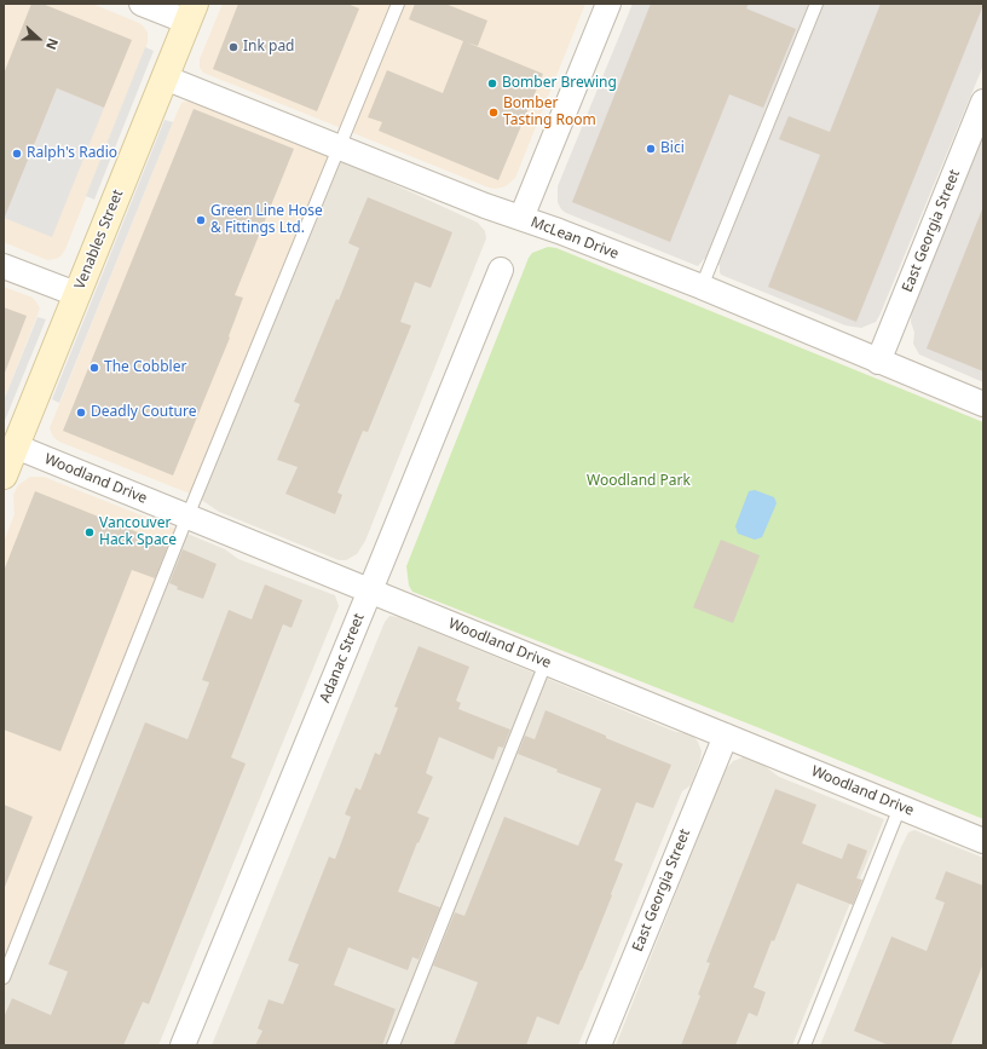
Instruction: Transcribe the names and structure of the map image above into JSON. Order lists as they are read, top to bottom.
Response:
{
  "streets": {
    "street": [
      "East Georgia Street",
      "McLean Drive",
      "Venables Street",
      "Woodland Drive",
      "Adanac Street"
    ]
  },
  "crossings": [
    ["East Georgia Street", "McLean Drive"],
    ["East Georgia Street", "Woodland Drive"],
    ["McLean Drive", "Venables Street"],
    ["Venables Street", "Woodland Drive"],
    ["Woodland Drive", "Adanac Street"]
  ],
  "parks": ["Woodland Park"],
  "places": [
    "Ink pad",
    "Bomber Brewing",
    "Bomber Tasting Room",
    "Bici",
    "Ralph's Radio",
    "Green Line Hose & Fittings Ltd.",
    "The Cobbler",
    "Deadly Couture",
    "Vancouver Hack Space"
  ],
  "north": "right"
}
